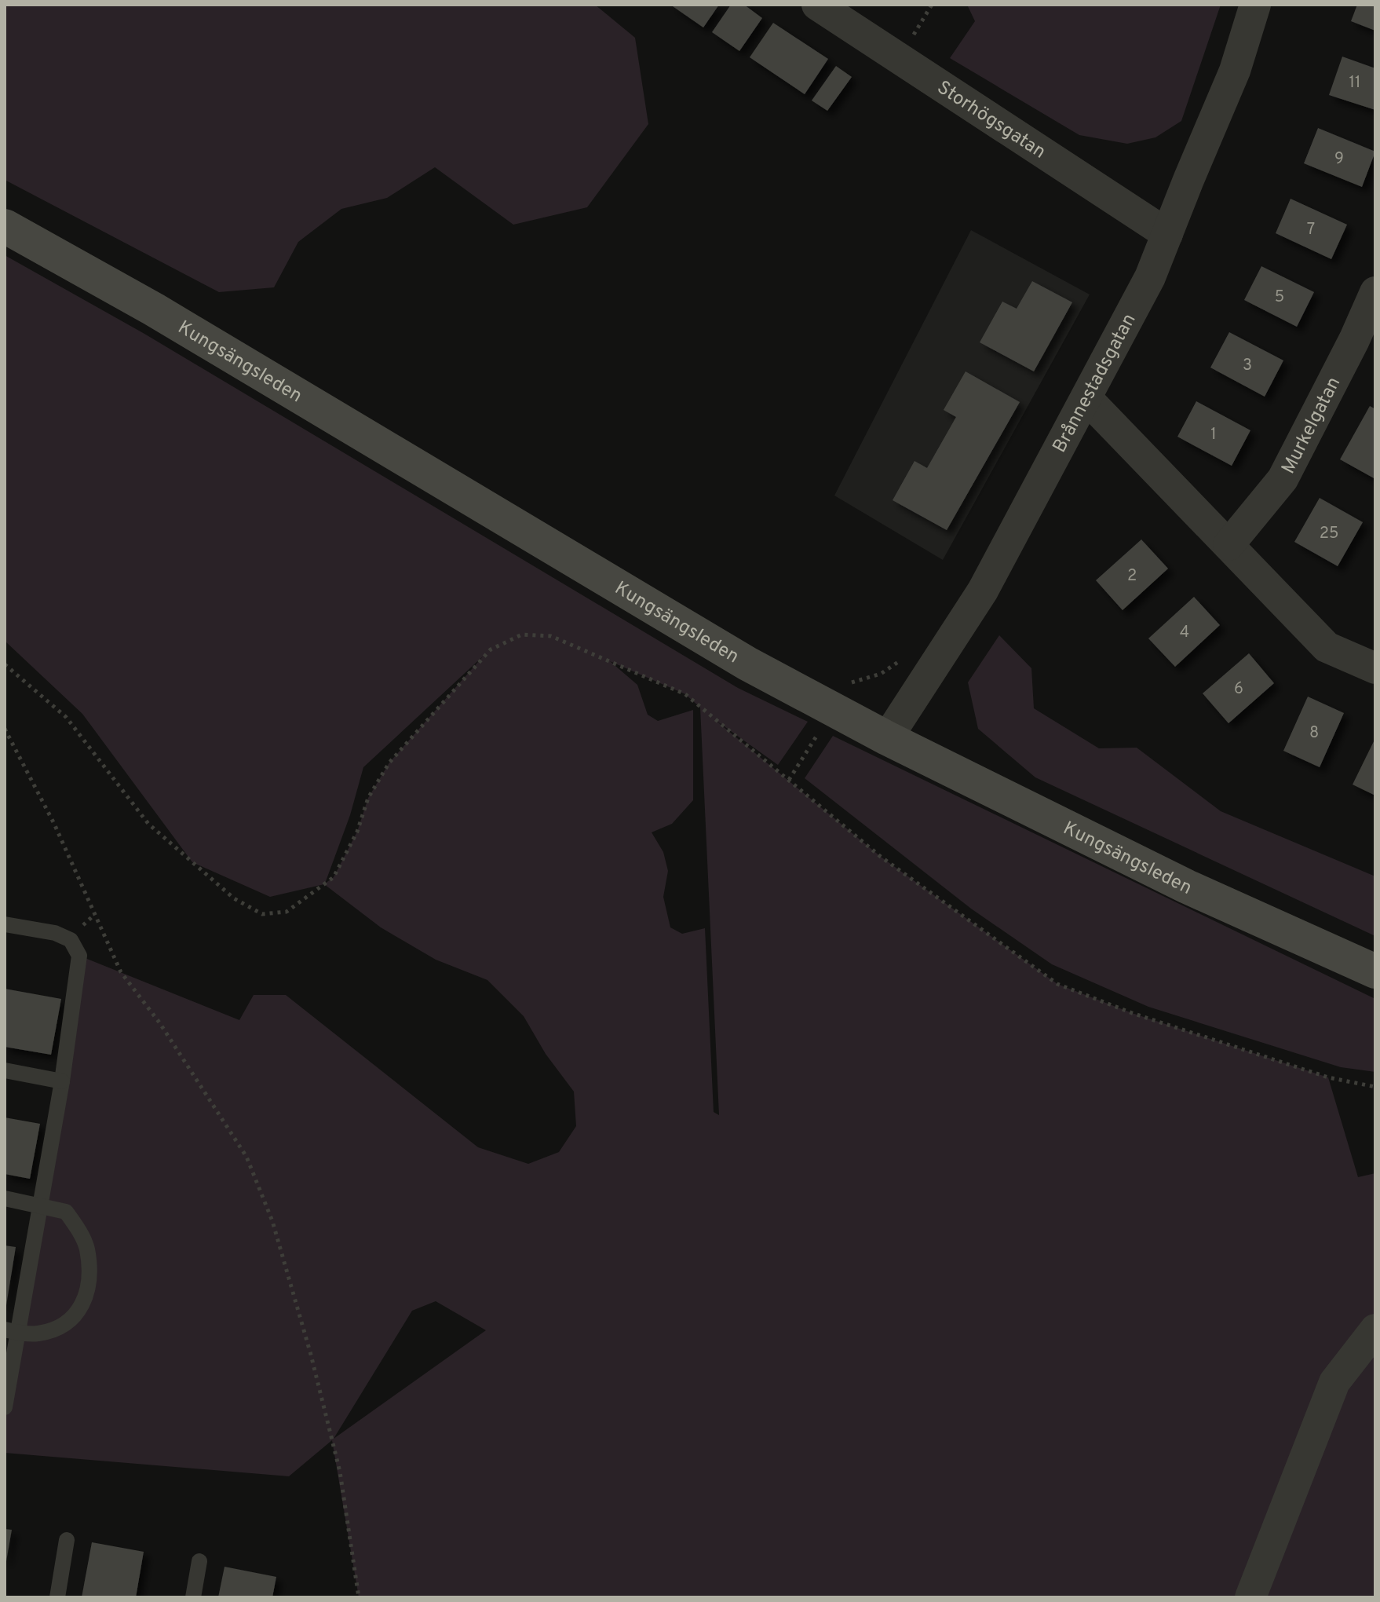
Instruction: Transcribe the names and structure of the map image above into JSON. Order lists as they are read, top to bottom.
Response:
{
  "streets": {
    "main road": ["Kungsängsleden"],
    "street": ["Storhögsgatan", "Brånnestadsgatan", "Murkelgatan"]
  },
  "crossings": [
    ["Storhögsgatan", "Brånnestadsgatan"],
    ["Kungsängsleden", "Brånnestadsgatan"]
  ],
  "house_numbers": [
    "11",
    "9",
    "7",
    "5",
    "3",
    "1",
    "25",
    "2",
    "4",
    "6",
    "8"
  ]
}
